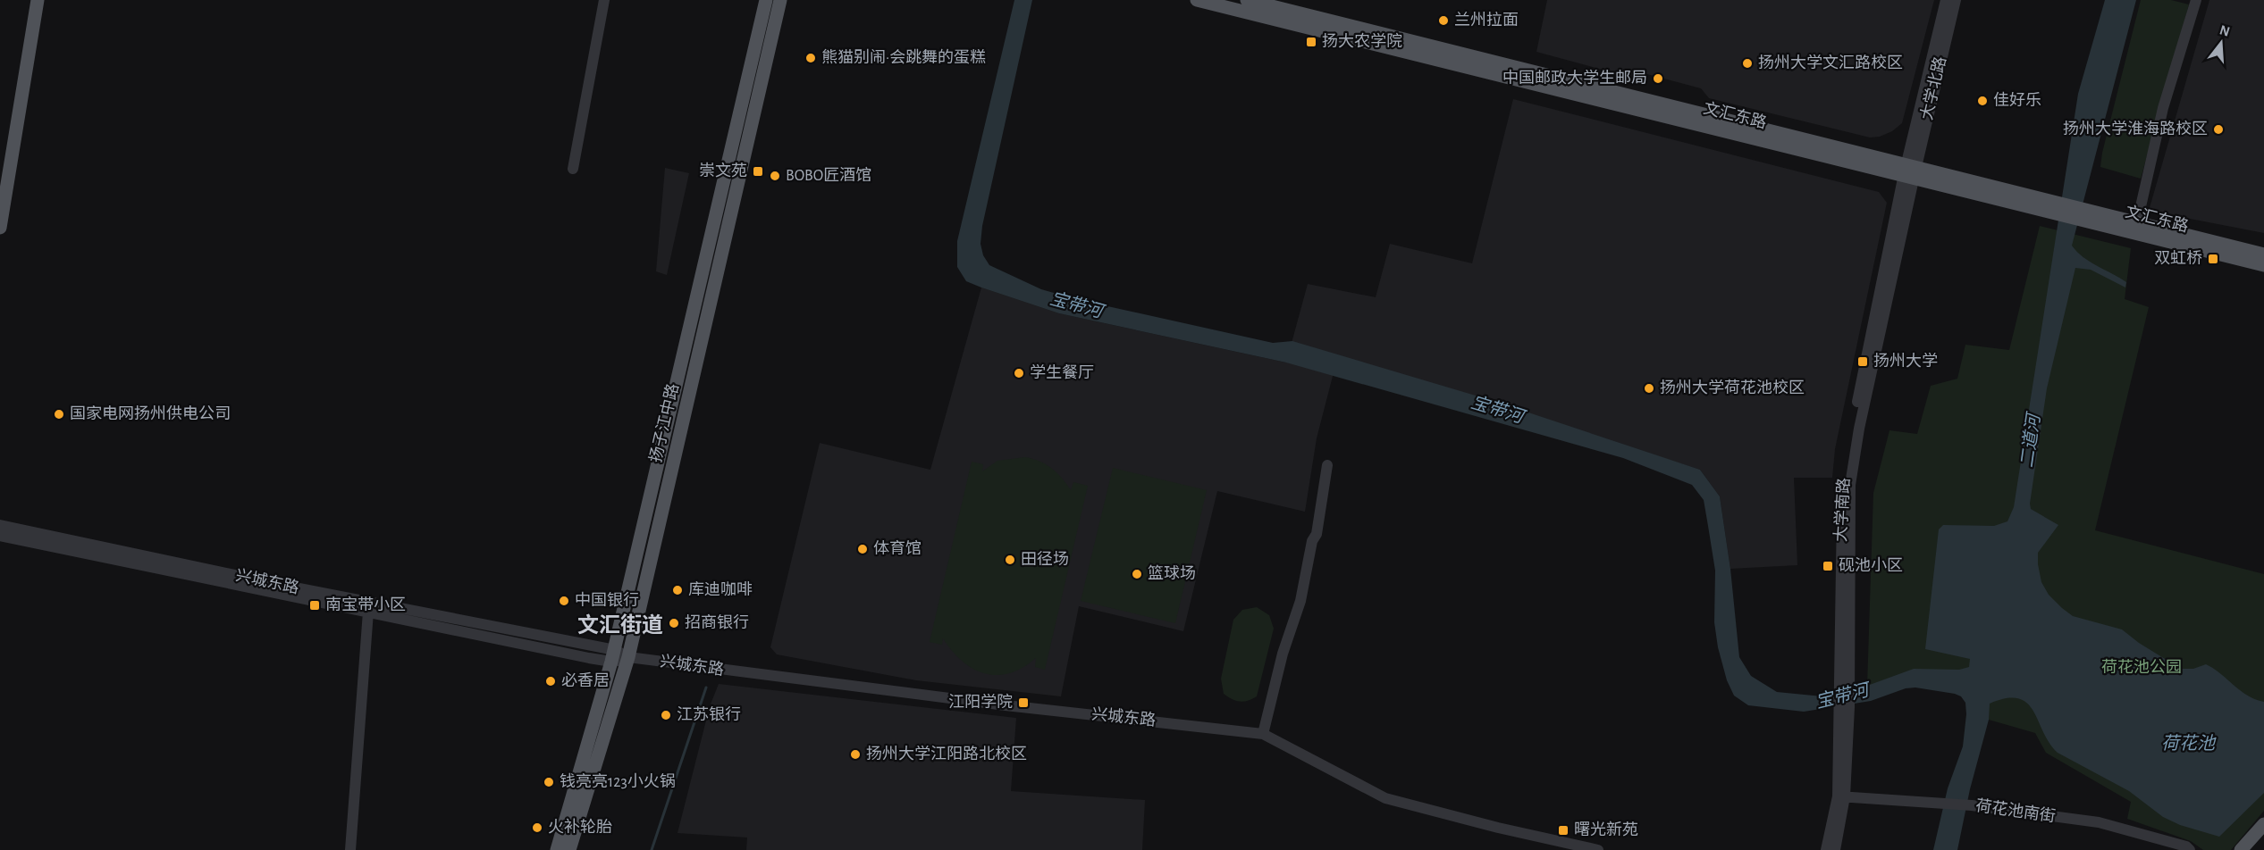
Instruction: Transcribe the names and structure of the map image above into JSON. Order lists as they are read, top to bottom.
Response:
{
  "streets": {
    "main road": ["文汇东路", "扬子江中路"],
    "street": [
      "大学北路",
      "大学南路",
      "兴城东路",
      "荷花池南街"
    ]
  },
  "crossings": [
    ["大学北路", "文汇东路"],
    ["大学北路", "大学南路"],
    ["文汇东路", "大学南路"],
    ["扬子江中路", "兴城东路"],
    ["大学南路", "荷花池南街"]
  ],
  "districts": ["文汇街道"],
  "water": ["宝带河", "二道河", "荷花池"],
  "parks": ["荷花池公园"],
  "places": {
    "other": [
      "兰州拉面",
      "熊猫别闹·会跳舞的蛋糕",
      "扬州大学文汇路校区",
      "中国邮政大学生邮局",
      "佳好乐",
      "扬州大学淮海路校区",
      "BOBO匠酒馆",
      "学生餐厅",
      "扬州大学荷花池校区",
      "国家电网扬州供电公司",
      "体育馆",
      "田径场",
      "篮球场",
      "库迪咖啡",
      "中国银行",
      "招商银行",
      "必香居",
      "江苏银行",
      "扬州大学江阳路北校区",
      "钱亮亮123小火锅",
      "火补轮胎"
    ],
    "transit": [
      "扬大农学院",
      "崇文苑",
      "双虹桥",
      "扬州大学",
      "砚池小区",
      "南宝带小区",
      "江阳学院",
      "曙光新苑"
    ]
  },
  "north": "top"
}
